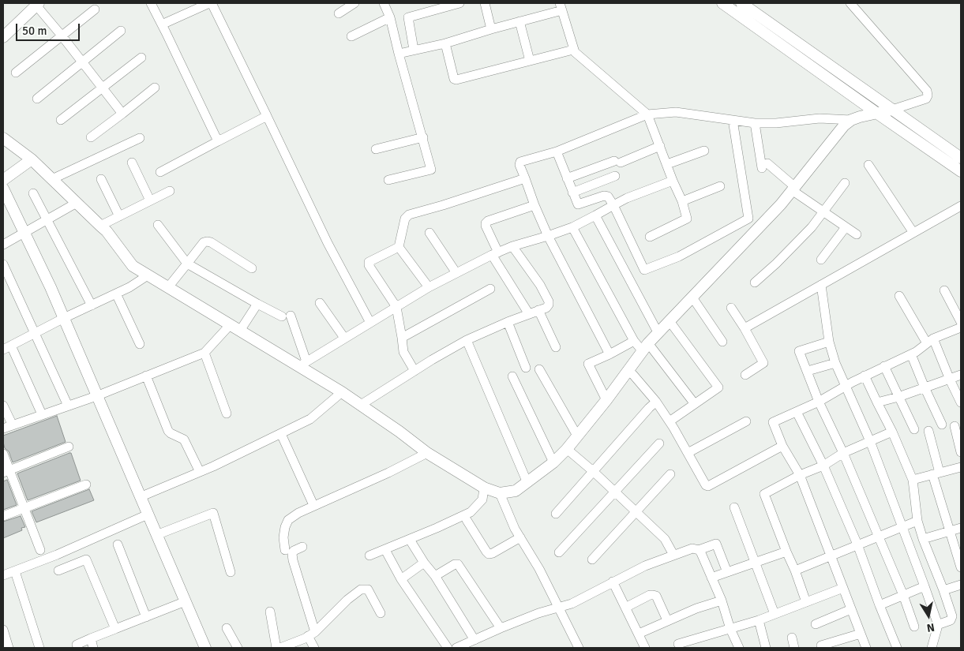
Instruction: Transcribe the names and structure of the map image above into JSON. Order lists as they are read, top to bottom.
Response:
{
  "scale_bar": "50 m",
  "north": "bottom"
}
